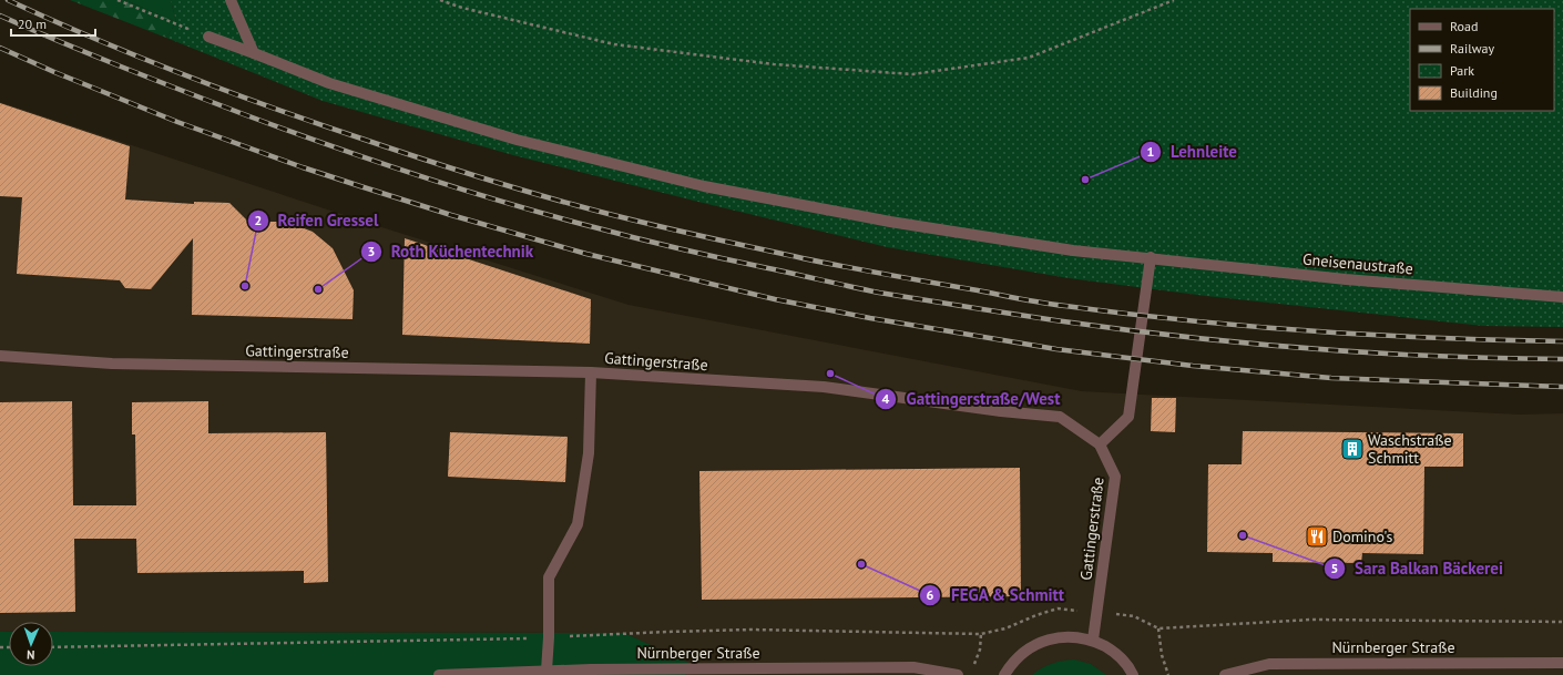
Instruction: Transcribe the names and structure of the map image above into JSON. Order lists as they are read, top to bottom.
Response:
{
  "streets": {
    "street": ["Gneisenaustraße", "Gattingerstraße", "Nürnberger Straße"]
  },
  "places": {
    "other": [
      "Lehnleite",
      "Reifen Gressel",
      "Roth Küchentechnik",
      "Gattingerstraße/West",
      "Sara Balkan Bäckerei",
      "FEGA & Schmitt"
    ],
    "building": ["Waschstraße Schmitt"],
    "restaurant": ["Domino's"]
  },
  "legend": [
    "Road",
    "Railway",
    "Park",
    "Building"
  ],
  "scale_bar": "20 m",
  "north": "bottom"
}
